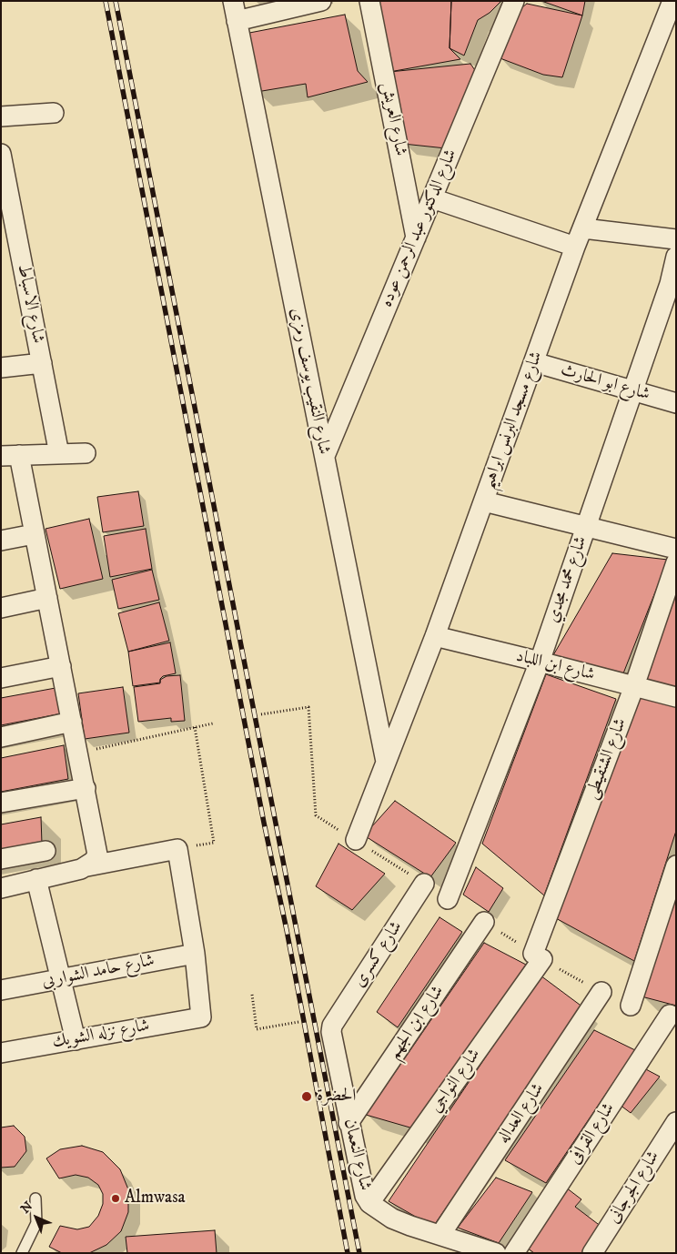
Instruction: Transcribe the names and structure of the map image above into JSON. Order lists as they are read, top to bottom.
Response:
{
  "streets": {
    "street": [
      "شارع العريش",
      "شارع الدكتور عبد الرحمن عوده",
      "شارع الاسباط",
      "شارع النقيب يوسف رمزى",
      "شارع ابو الحارث",
      "شارع مسجد البرنس ابراهيم",
      "شارع محمد مجدي",
      "شارع ابن اللباد",
      "شارع الشنقيطى",
      "شارع كسرى",
      "شارع حامد الشواربى",
      "شارع ابن الجهم",
      "شارع نزله الشويك",
      "شارع النواجي",
      "شارع العداله",
      "شارع القرافى",
      "شارع النعمان",
      "شارع الجرجانى"
    ]
  },
  "crossings": [
    ["شارع العريش", "شارع الدكتور عبد الرحمن عوده"],
    ["شارع الدكتور عبد الرحمن عوده", "شارع النقيب يوسف رمزى"],
    ["شارع النقيب يوسف رمزى", "شارع مسجد البرنس ابراهيم"],
    ["شارع ابو الحارث", "شارع مسجد البرنس ابراهيم"],
    ["شارع ابو الحارث", "شارع محمد مجدي"],
    ["شارع مسجد البرنس ابراهيم", "شارع ابن اللباد"],
    ["شارع محمد مجدي", "شارع ابن اللباد"],
    ["شارع ابن اللباد", "شارع الشنقيطى"],
    ["شارع الشنقيطى", "شارع النواجي"],
    ["شارع كسرى", "شارع النعمان"],
    ["شارع حامد الشواربى", "شارع نزله الشويك"],
    ["شارع ابن الجهم", "شارع النعمان"],
    ["شارع النواجي", "شارع النعمان"],
    ["شارع العداله", "شارع النعمان"]
  ],
  "places": ["الحضرة", "Almwasa"],
  "north": "top left"
}
